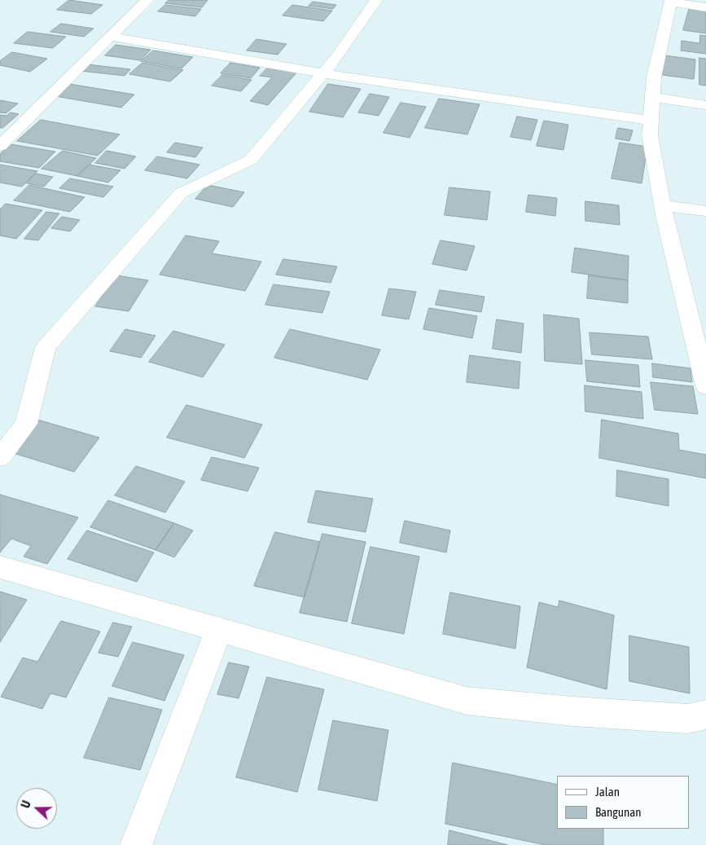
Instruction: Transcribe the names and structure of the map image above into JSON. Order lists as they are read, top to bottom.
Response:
{
  "legend": ["Jalan", "Bangunan"],
  "north": "left"
}
